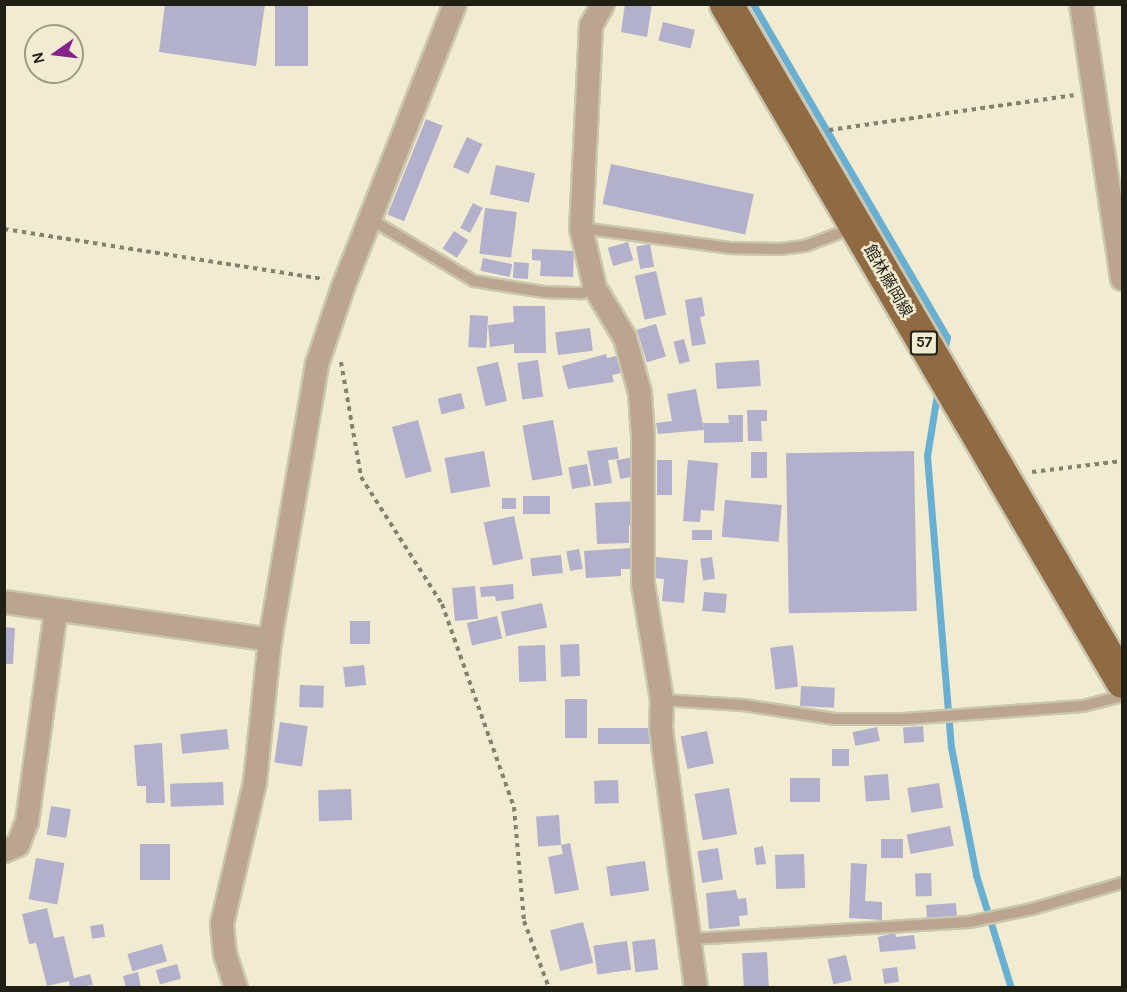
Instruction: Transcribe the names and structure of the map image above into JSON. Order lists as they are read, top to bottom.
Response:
{
  "streets": {
    "main road": ["館林藤岡線", "57"]
  },
  "north": "left"
}
